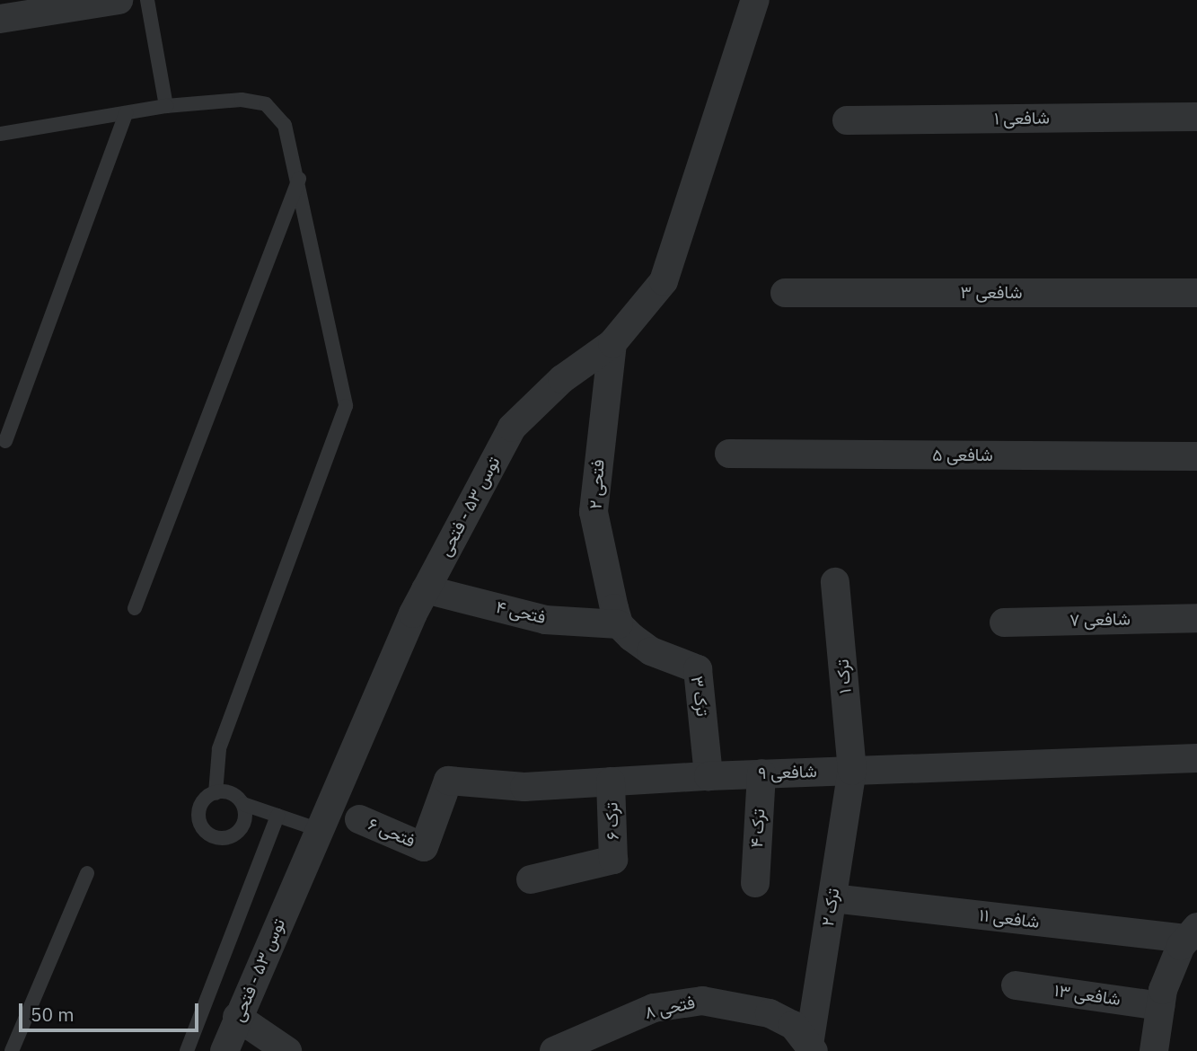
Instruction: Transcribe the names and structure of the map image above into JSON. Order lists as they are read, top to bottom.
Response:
{
  "streets": {
    "street": [
      "شافعی ۱",
      "شافعی ۳",
      "شافعی ۵",
      "فتحی ۲",
      "توس ۵۳ - فتحی",
      "فتحی ۴",
      "شافعی ۷",
      "ترک ۱",
      "ترک ۳",
      "شافعی ۹",
      "ترک ۶",
      "ترک ۴",
      "فتحی ۶",
      "ترک ۲",
      "شافعی ۱۱",
      "شافعی ۱۳",
      "فتحی ۸"
    ]
  },
  "crossings": [
    ["فتحی ۲", "توس ۵۳ - فتحی"],
    ["فتحی ۲", "فتحی ۴"],
    ["فتحی ۲", "ترک ۳"],
    ["توس ۵۳ - فتحی", "فتحی ۴"],
    ["فتحی ۴", "ترک ۳"],
    ["ترک ۱", "شافعی ۹"],
    ["ترک ۱", "ترک ۲"],
    ["ترک ۳", "شافعی ۹"],
    ["شافعی ۹", "ترک ۶"],
    ["شافعی ۹", "ترک ۴"],
    ["شافعی ۹", "فتحی ۶"],
    ["شافعی ۹", "ترک ۲"],
    ["ترک ۲", "شافعی ۱۱"],
    ["ترک ۲", "فتحی ۸"]
  ],
  "scale_bar": "50 m"
}
